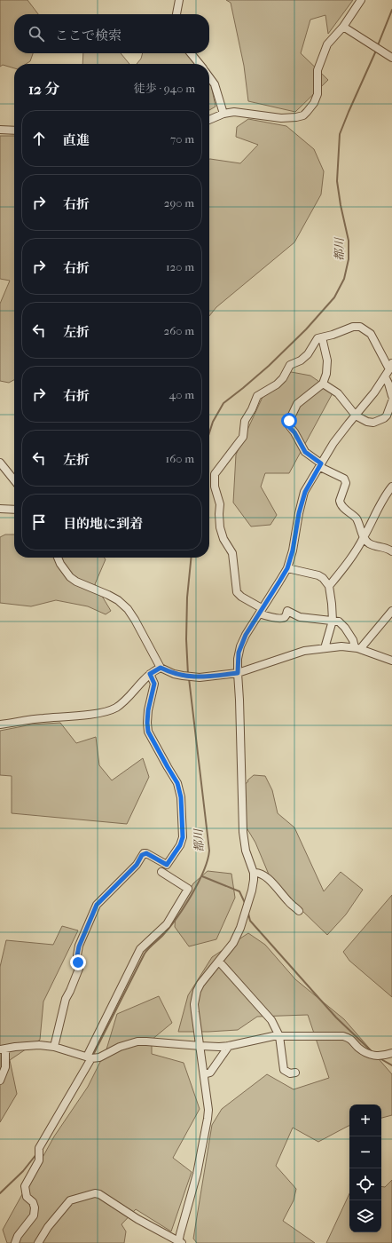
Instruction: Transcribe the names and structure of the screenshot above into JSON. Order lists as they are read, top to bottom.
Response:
{
  "water": ["都川"],
  "page": {
    "search": "ここで検索",
    "heading": ["12 分", "徒歩 · 940 m"],
    "list": [
      ["直進", "70 m"],
      ["右折", "290 m"],
      ["右折", "120 m"],
      ["左折", "260 m"],
      ["右折", "40 m"],
      ["左折", "160 m"],
      "目的地に到着"
    ],
    "map_buttons": ["+", "−"]
  }
}
